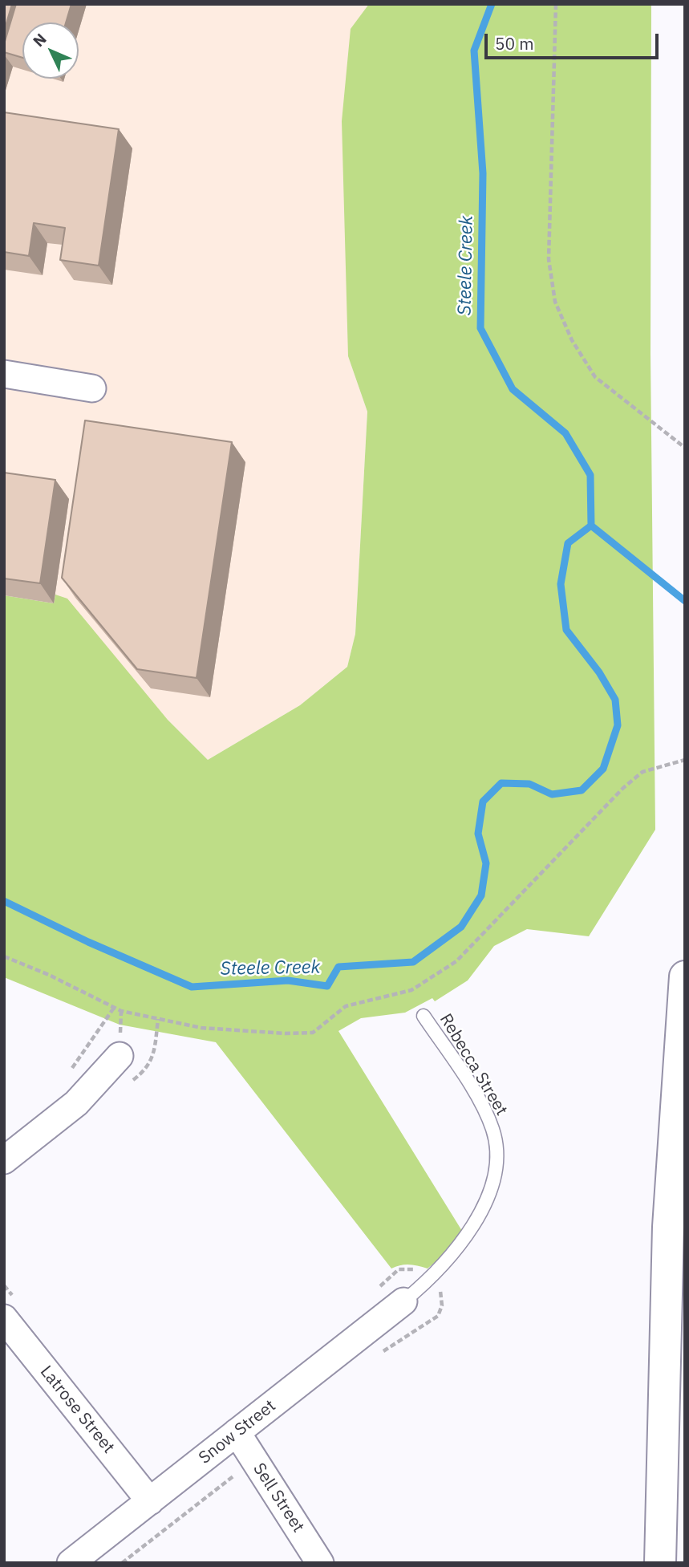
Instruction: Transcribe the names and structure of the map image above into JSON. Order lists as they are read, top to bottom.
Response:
{
  "streets": {
    "street": ["Latrose Street", "Snow Street", "Sell Street"],
    "lane": ["Rebecca Street"]
  },
  "crossings": [
    ["Rebecca Street", "Snow Street"],
    ["Latrose Street", "Snow Street"],
    ["Snow Street", "Sell Street"]
  ],
  "water": ["Steele Creek"],
  "scale_bar": "50 m",
  "north": "top left"
}
